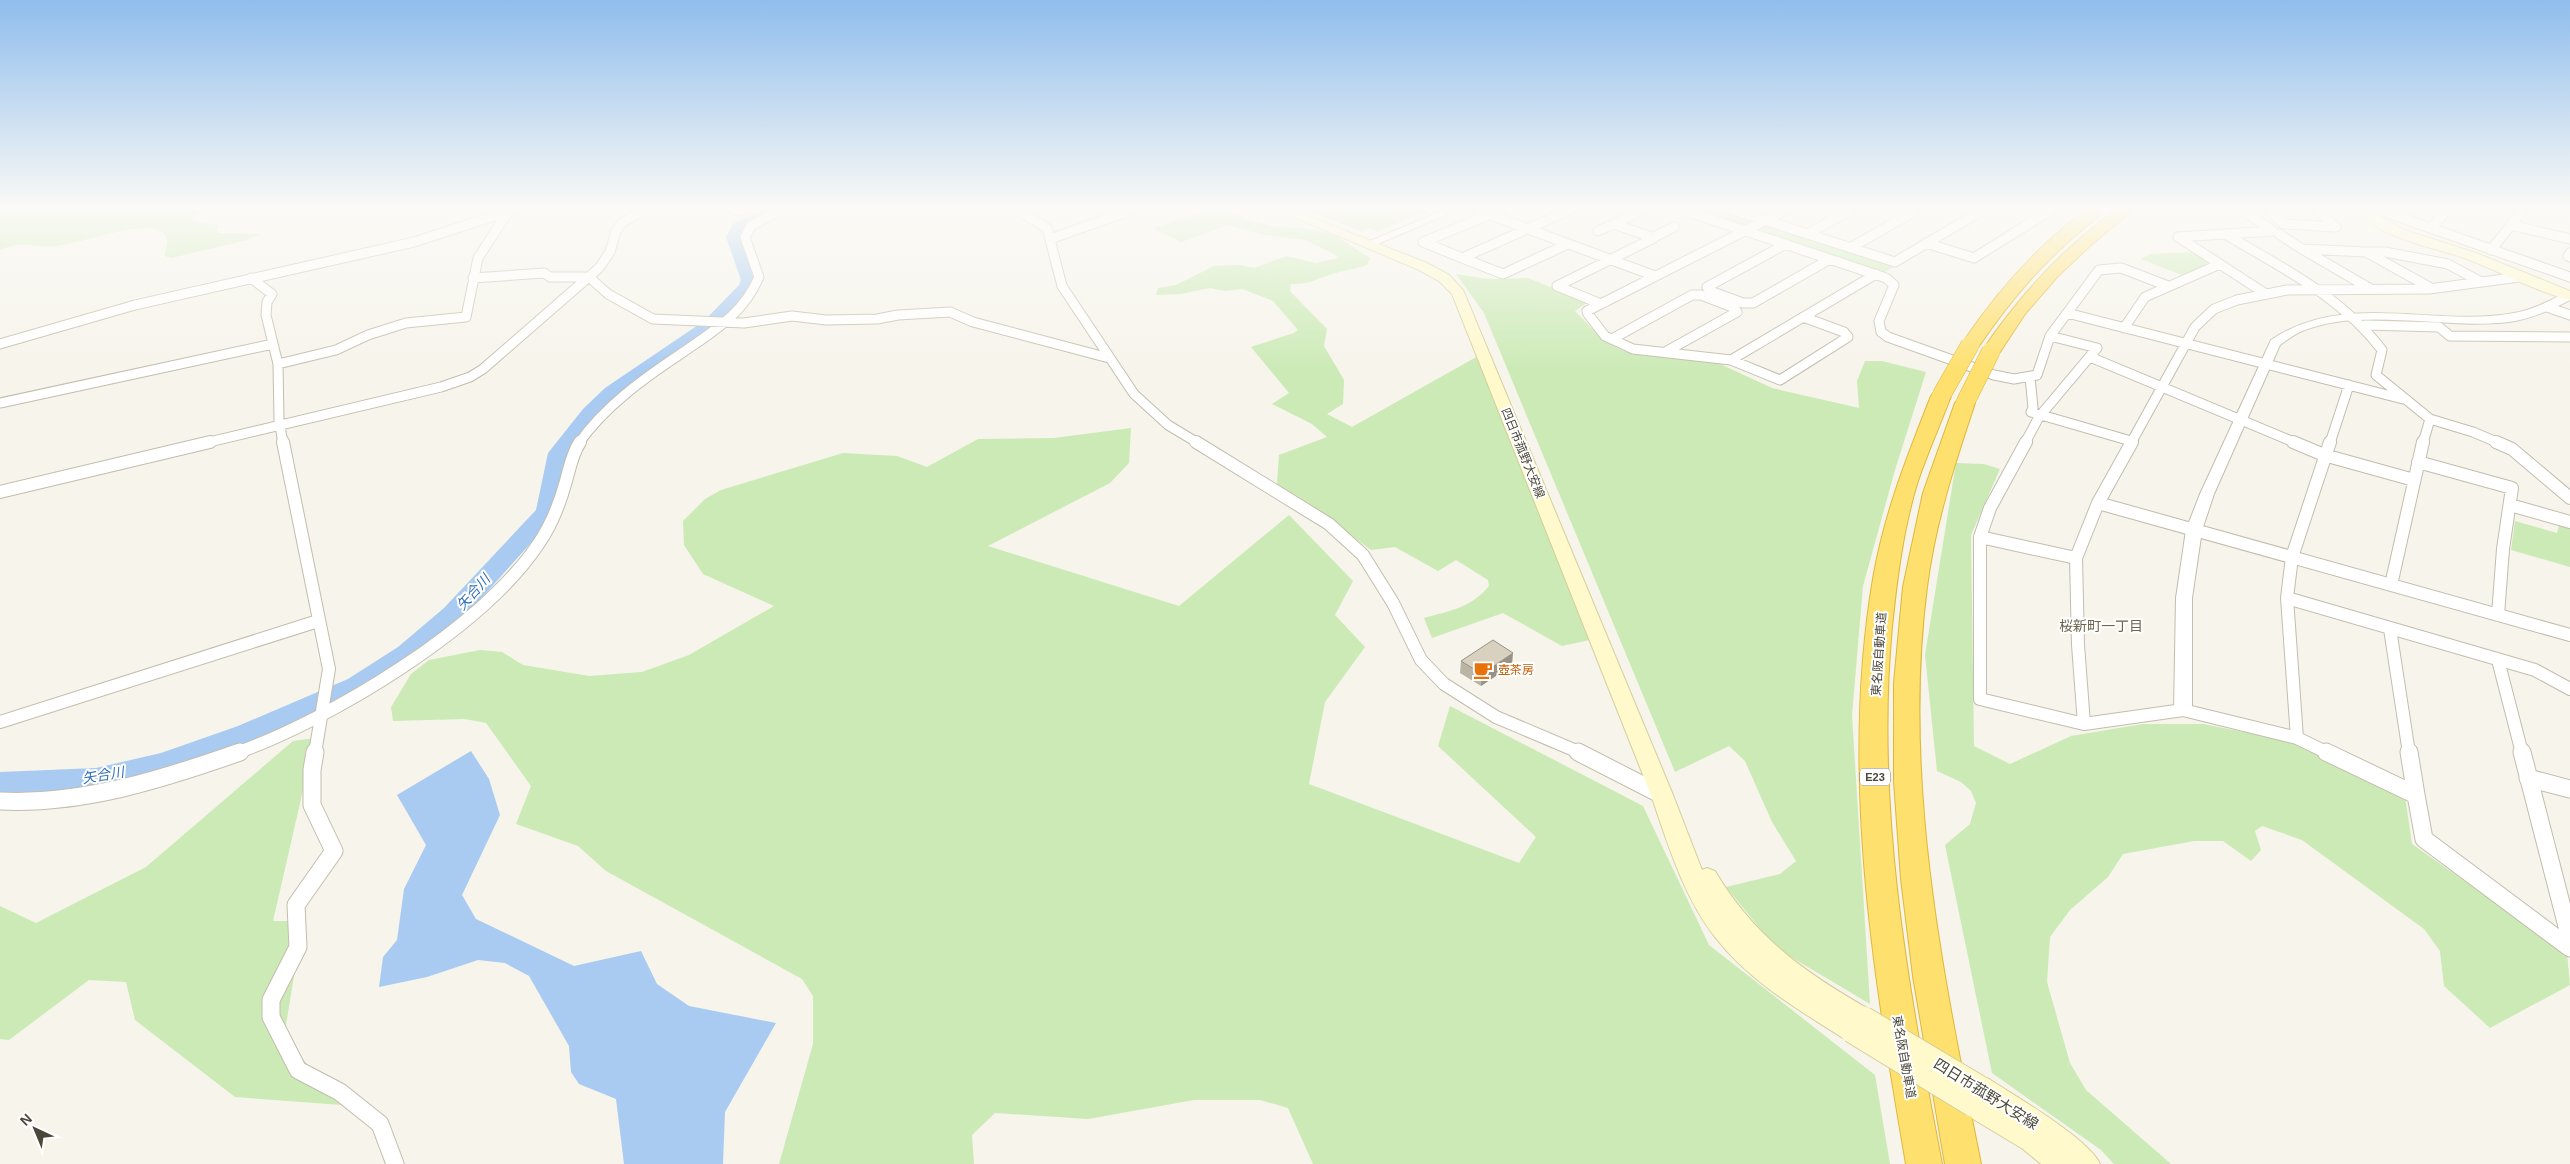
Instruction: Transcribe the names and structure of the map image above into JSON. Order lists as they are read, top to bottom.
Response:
{
  "streets": {
    "highway": ["東名阪自動車道", "E23"],
    "main road": ["四日市菰野大安線"]
  },
  "districts": ["桜新町一丁目"],
  "water": ["矢合川"],
  "places": {
    "cafe": ["壺茶房"]
  },
  "north": "top left"
}
